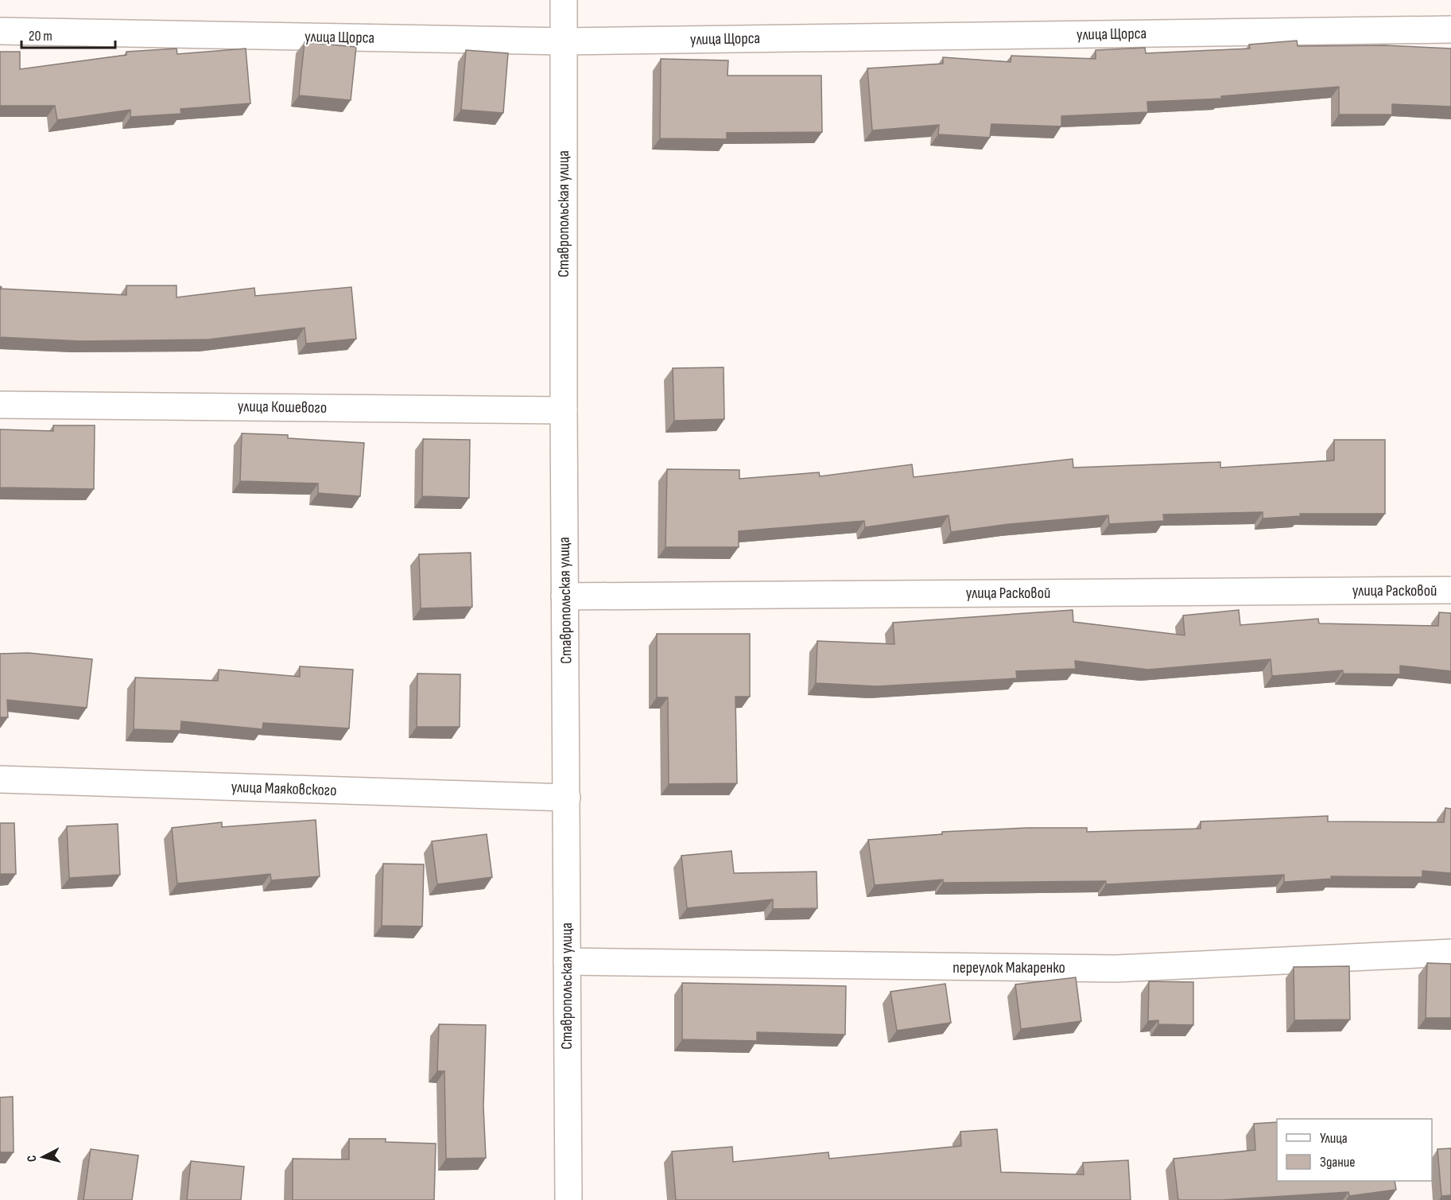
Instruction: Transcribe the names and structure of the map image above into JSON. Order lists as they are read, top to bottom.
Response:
{
  "streets": {
    "street": [
      "улица Щорса",
      "Ставропольская улица",
      "улица Кошевого",
      "улица Расковой",
      "улица Маяковского",
      "переулок Макаренко"
    ]
  },
  "crossings": [
    ["улица Щорса", "Ставропольская улица"],
    ["Ставропольская улица", "улица Кошевого"],
    ["Ставропольская улица", "улица Расковой"],
    ["Ставропольская улица", "улица Маяковского"],
    ["Ставропольская улица", "переулок Макаренко"]
  ],
  "legend": ["Улица", "Здание"],
  "scale_bar": "20 m",
  "north": "left"
}
